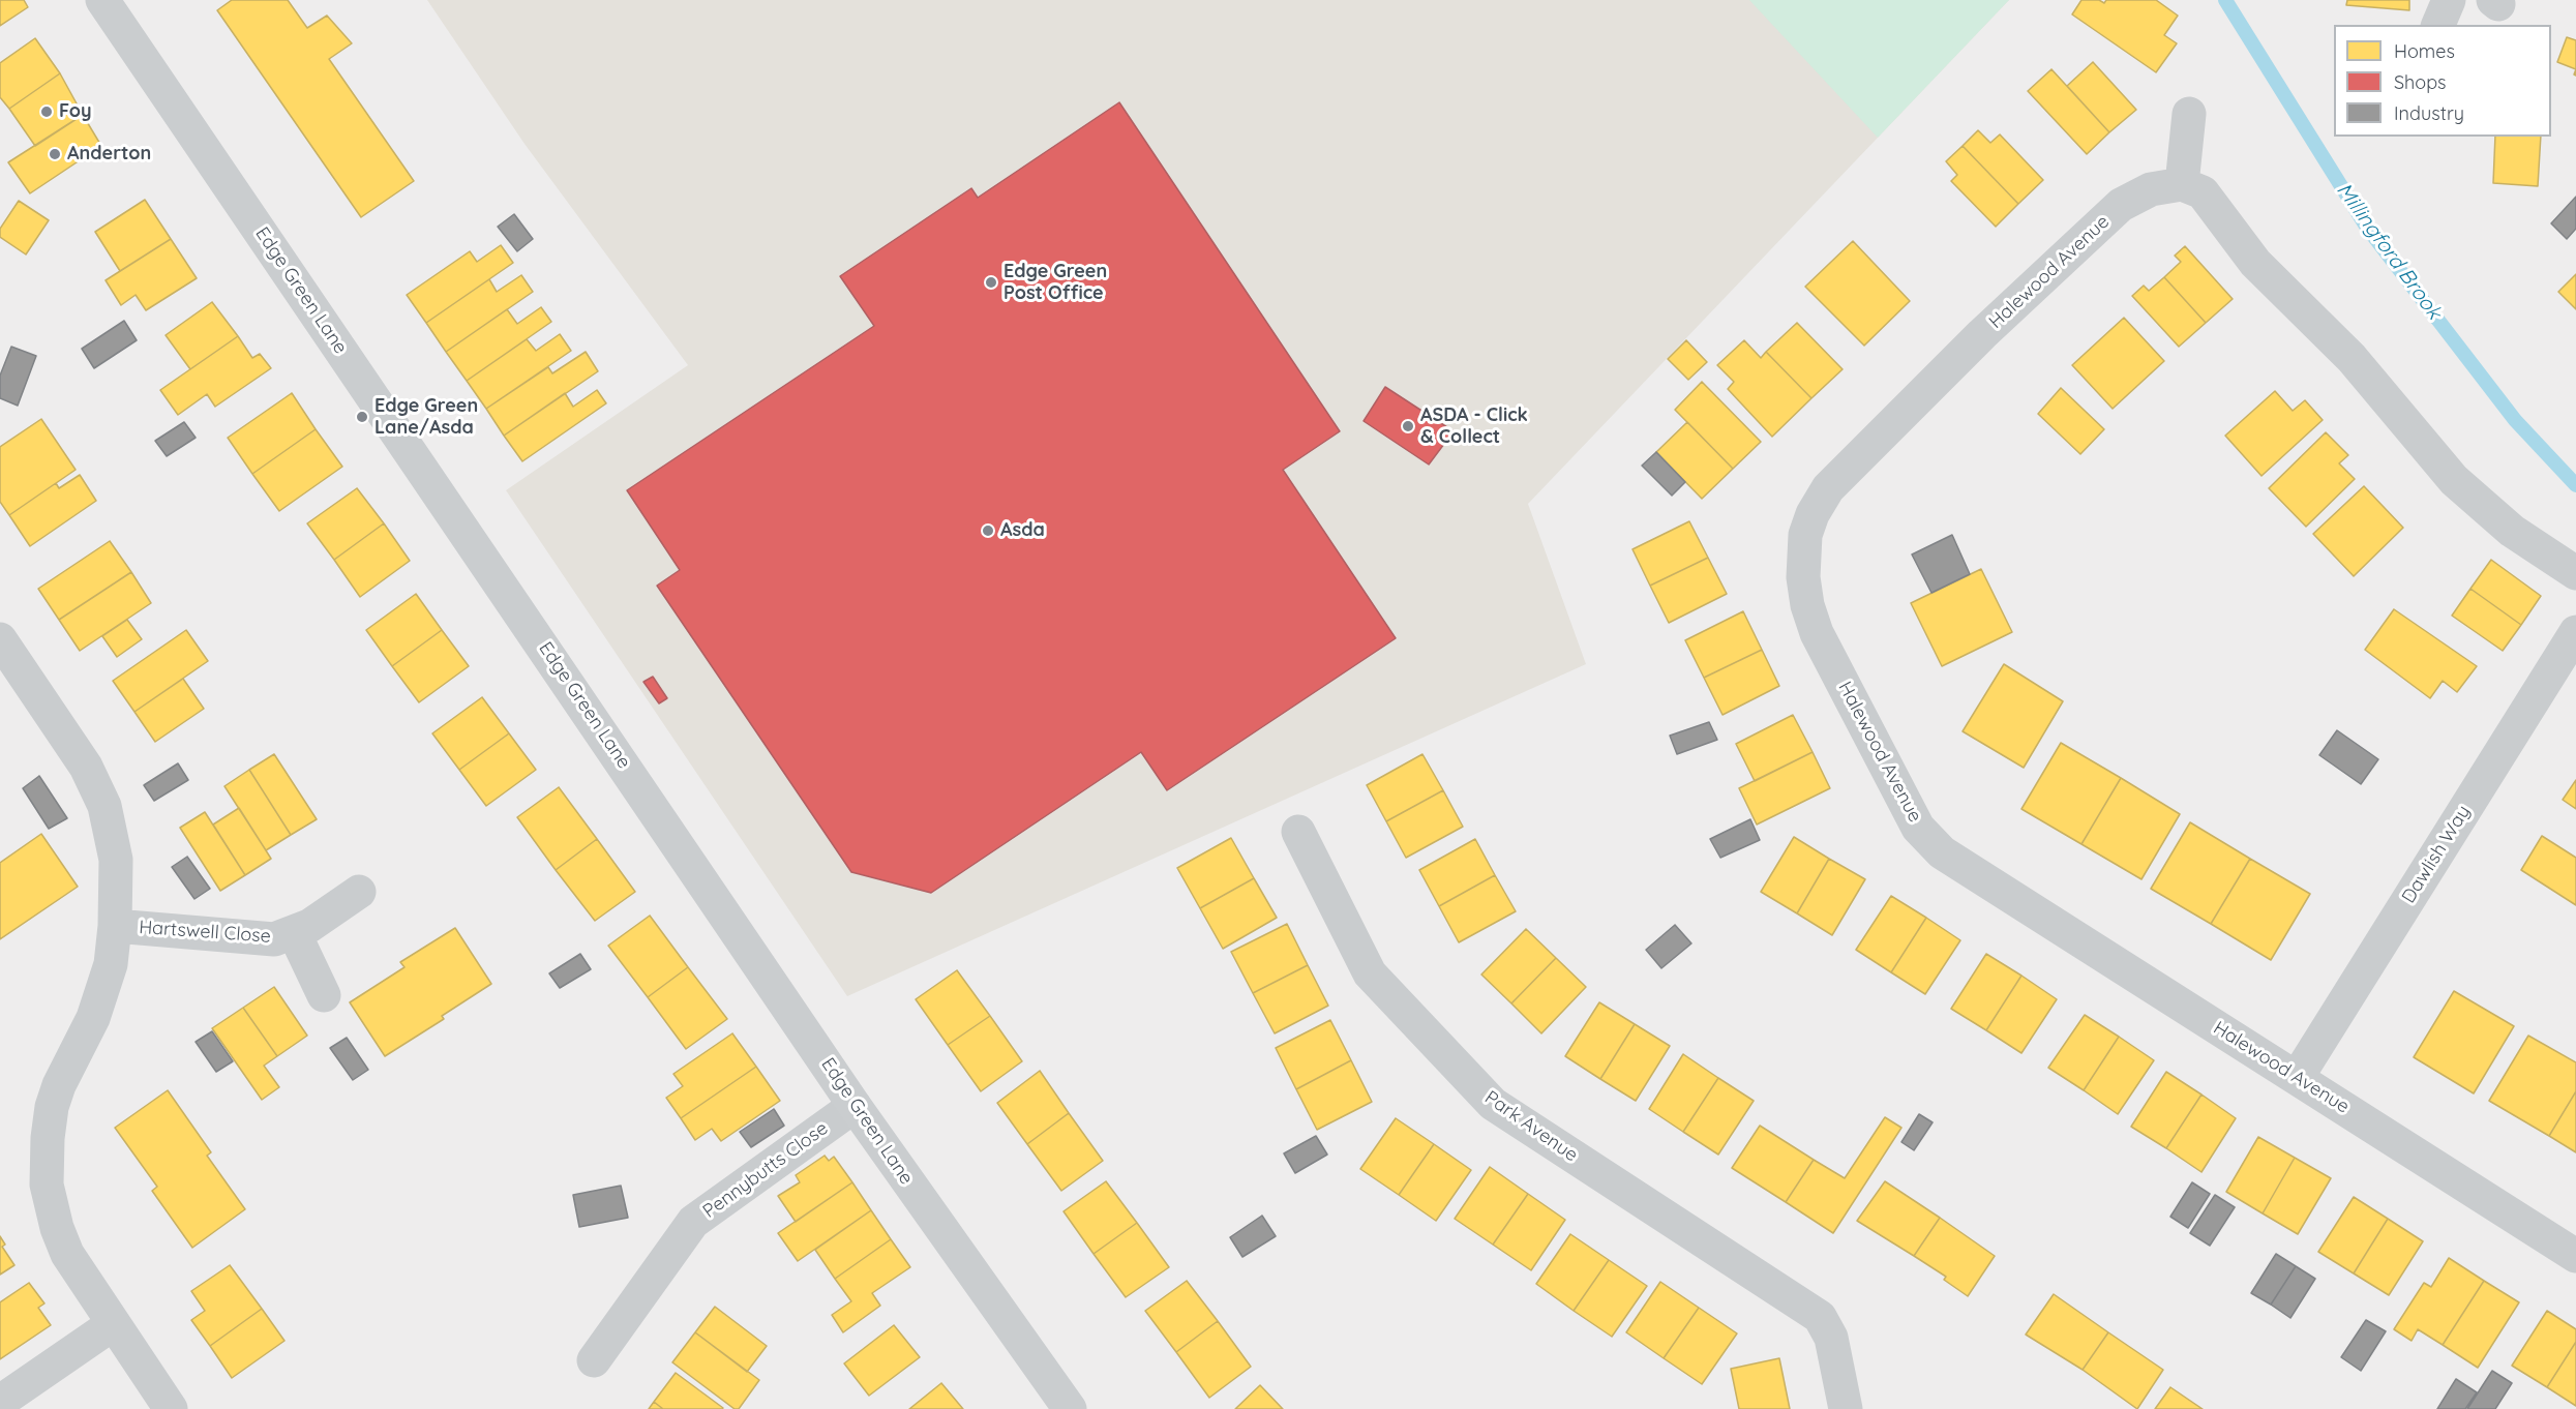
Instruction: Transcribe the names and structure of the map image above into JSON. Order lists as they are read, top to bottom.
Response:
{
  "streets": {
    "street": [
      "Halewood Avenue",
      "Edge Green Lane",
      "Dawlish Way",
      "Hartswell Close",
      "Park Avenue",
      "Pennybutts Close"
    ]
  },
  "crossings": [
    ["Halewood Avenue", "Dawlish Way"],
    ["Edge Green Lane", "Pennybutts Close"]
  ],
  "water": ["Millingford Brook"],
  "places": [
    "Foy",
    "Anderton",
    "Edge Green Post Office",
    "Edge Green Lane/Asda",
    "ASDA - Click & Collect",
    "Asda"
  ],
  "legend": ["Homes", "Shops", "Industry"]
}
